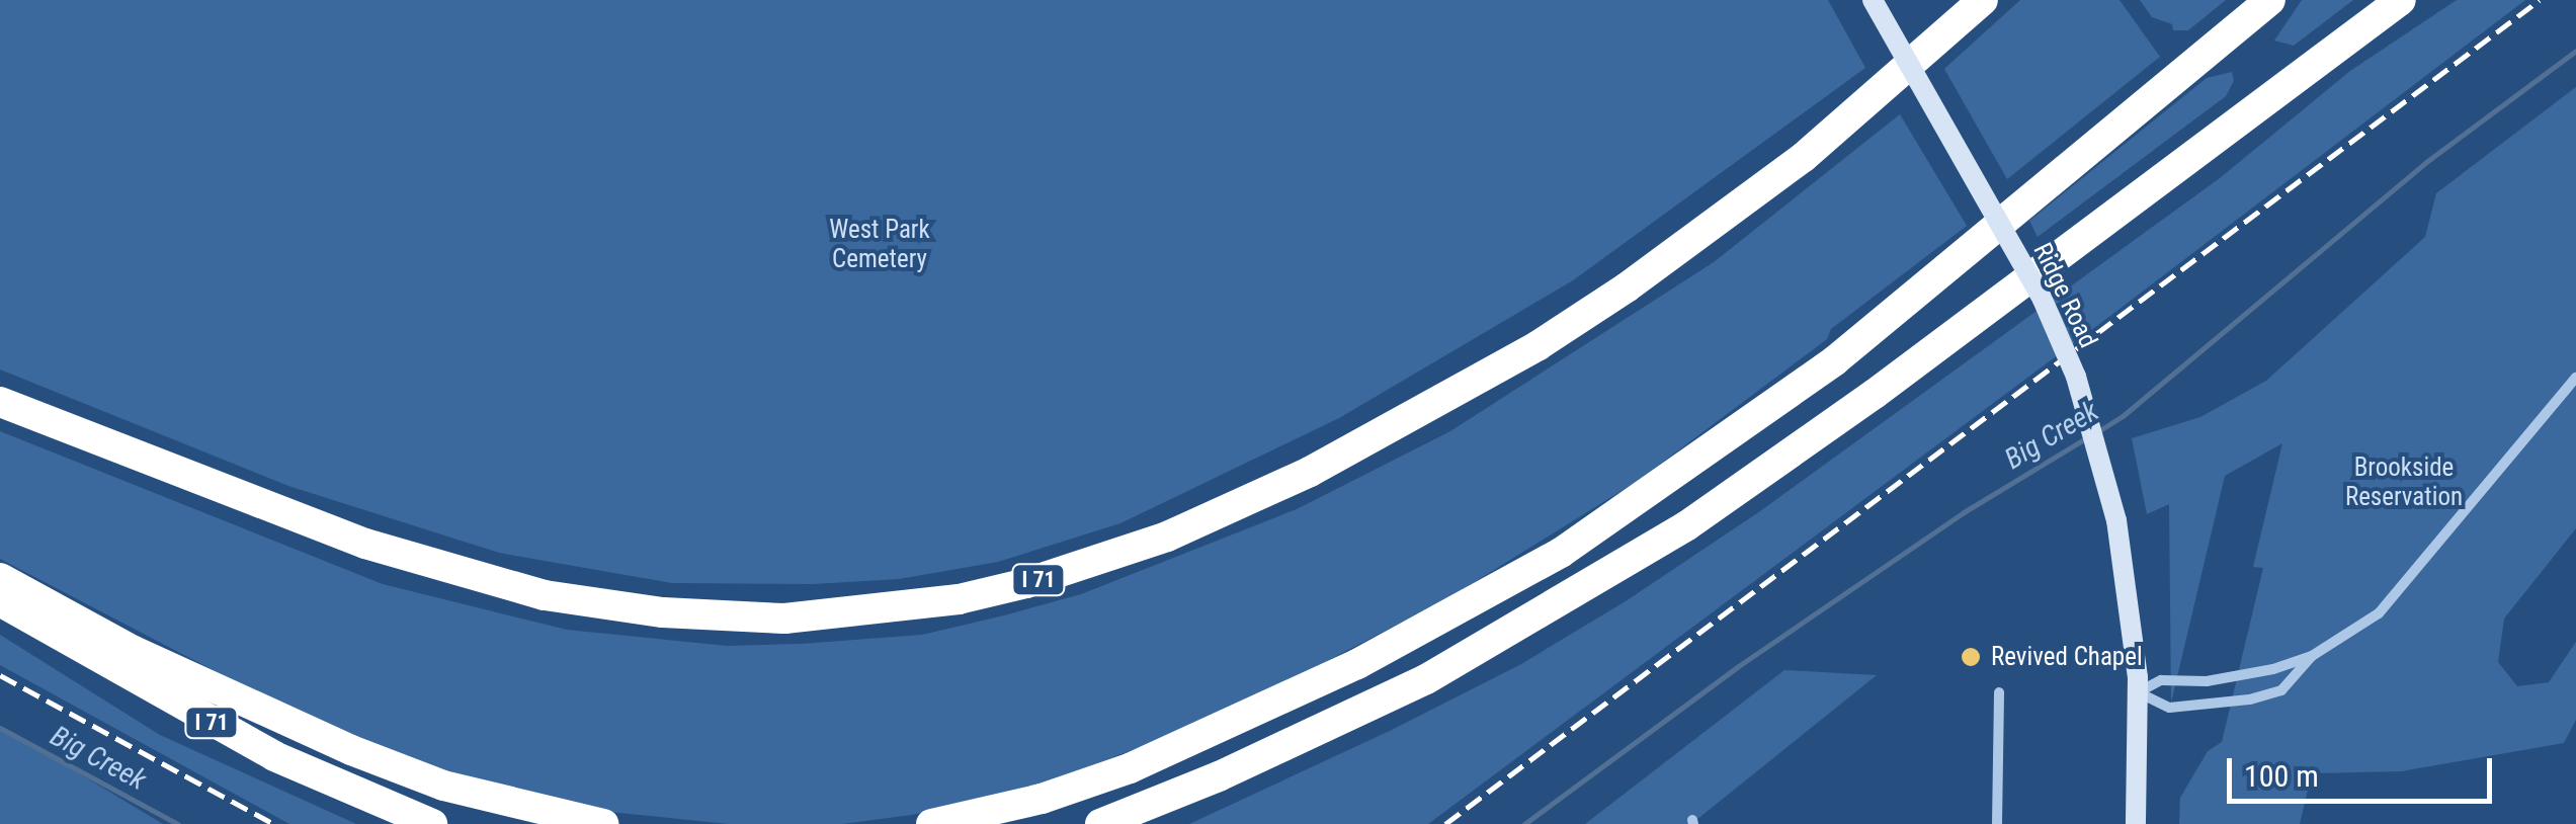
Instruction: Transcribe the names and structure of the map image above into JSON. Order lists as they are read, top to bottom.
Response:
{
  "streets": {
    "highway": ["I 71"],
    "main road": ["Ridge Road"]
  },
  "water": ["Big Creek"],
  "parks": ["West Park Cemetery", "Brookside Reservation"],
  "places": ["Revived Chapel"],
  "scale_bar": "100 m"
}
